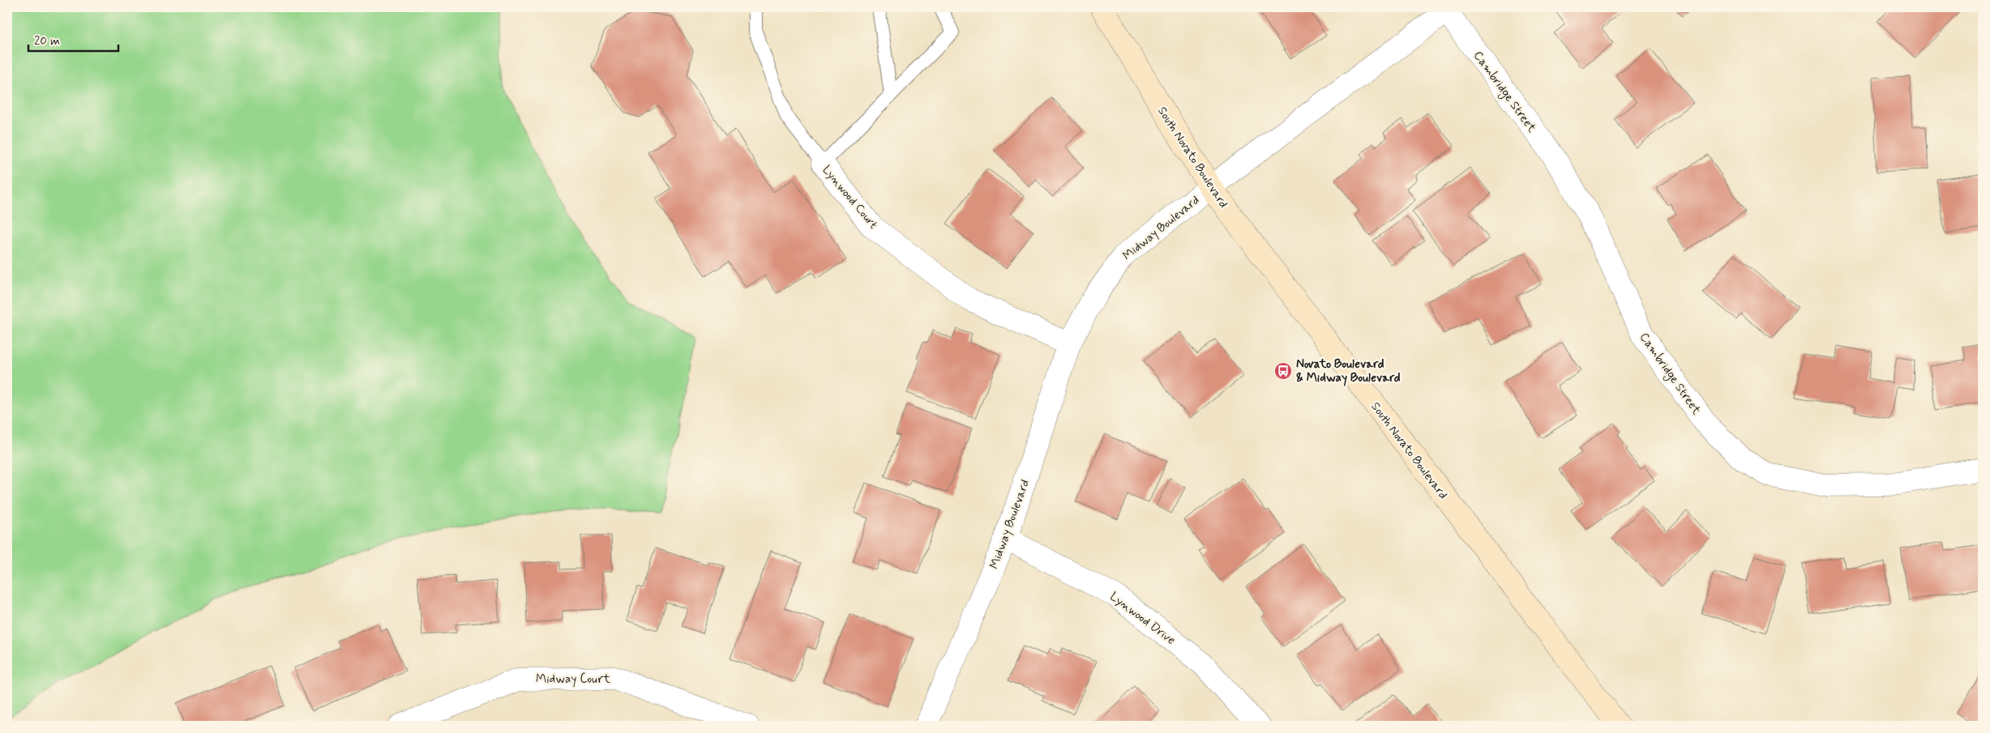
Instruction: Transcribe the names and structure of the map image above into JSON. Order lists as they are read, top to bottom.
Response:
{
  "streets": {
    "main road": ["South Novato Boulevard"],
    "street": [
      "Cambridge Street",
      "Lynwood Court",
      "Midway Boulevard",
      "Lynwood Drive",
      "Midway Court"
    ]
  },
  "crossings": [
    ["Cambridge Street", "Midway Boulevard"],
    ["South Novato Boulevard", "Midway Boulevard"],
    ["Lynwood Court", "Midway Boulevard"],
    ["Midway Boulevard", "Lynwood Drive"]
  ],
  "places": {
    "bus stop": ["Novato Boulevard & Midway Boulevard"]
  },
  "scale_bar": "20 m"
}
